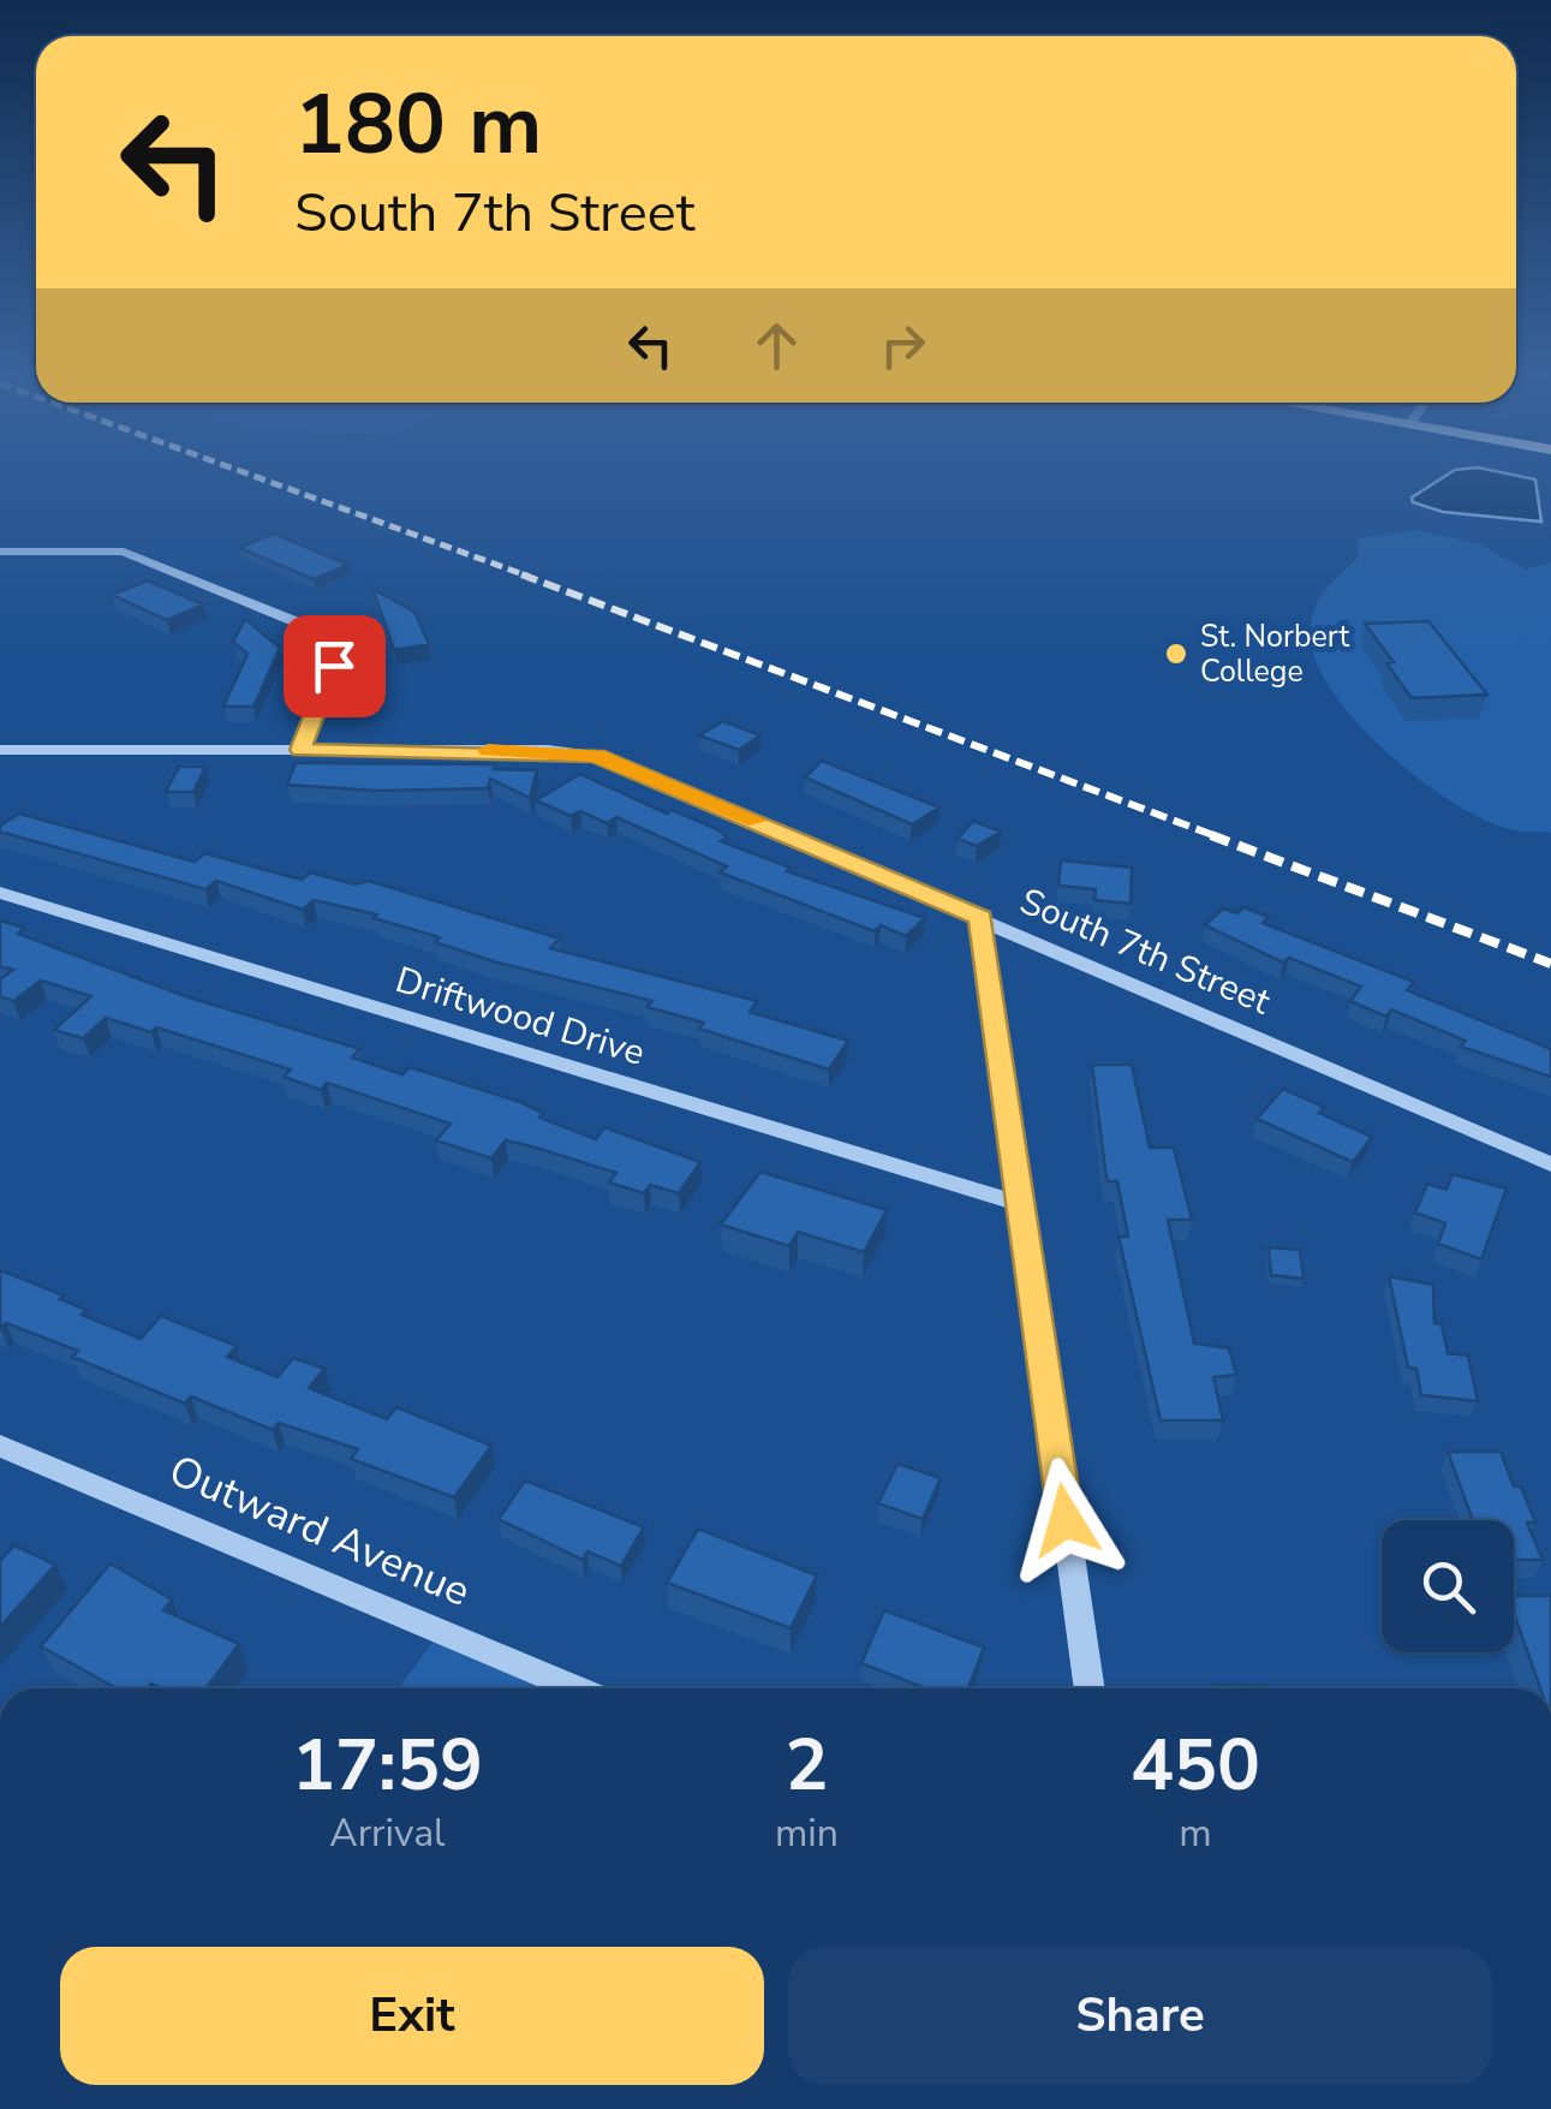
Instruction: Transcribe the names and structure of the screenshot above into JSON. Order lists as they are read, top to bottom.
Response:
{
  "streets": {
    "street": ["South 7th Street", "Driftwood Drive", "Outward Avenue"]
  },
  "places": ["St. Norbert College"],
  "page": {
    "turn": ["180 m", "South 7th Street"],
    "eta": [
      "17:59",
      "Arrival",
      "2",
      "min",
      "450",
      "m"
    ],
    "buttons": ["Exit", "Share"]
  }
}
